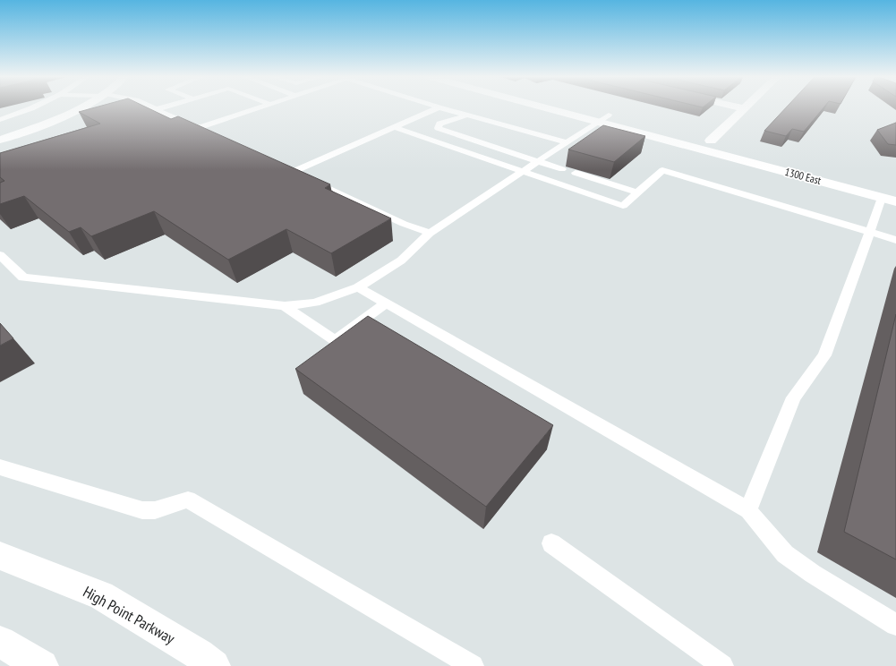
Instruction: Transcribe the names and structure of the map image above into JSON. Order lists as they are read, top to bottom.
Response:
{
  "streets": {
    "main road": ["1300 East", "High Point Parkway"]
  }
}
